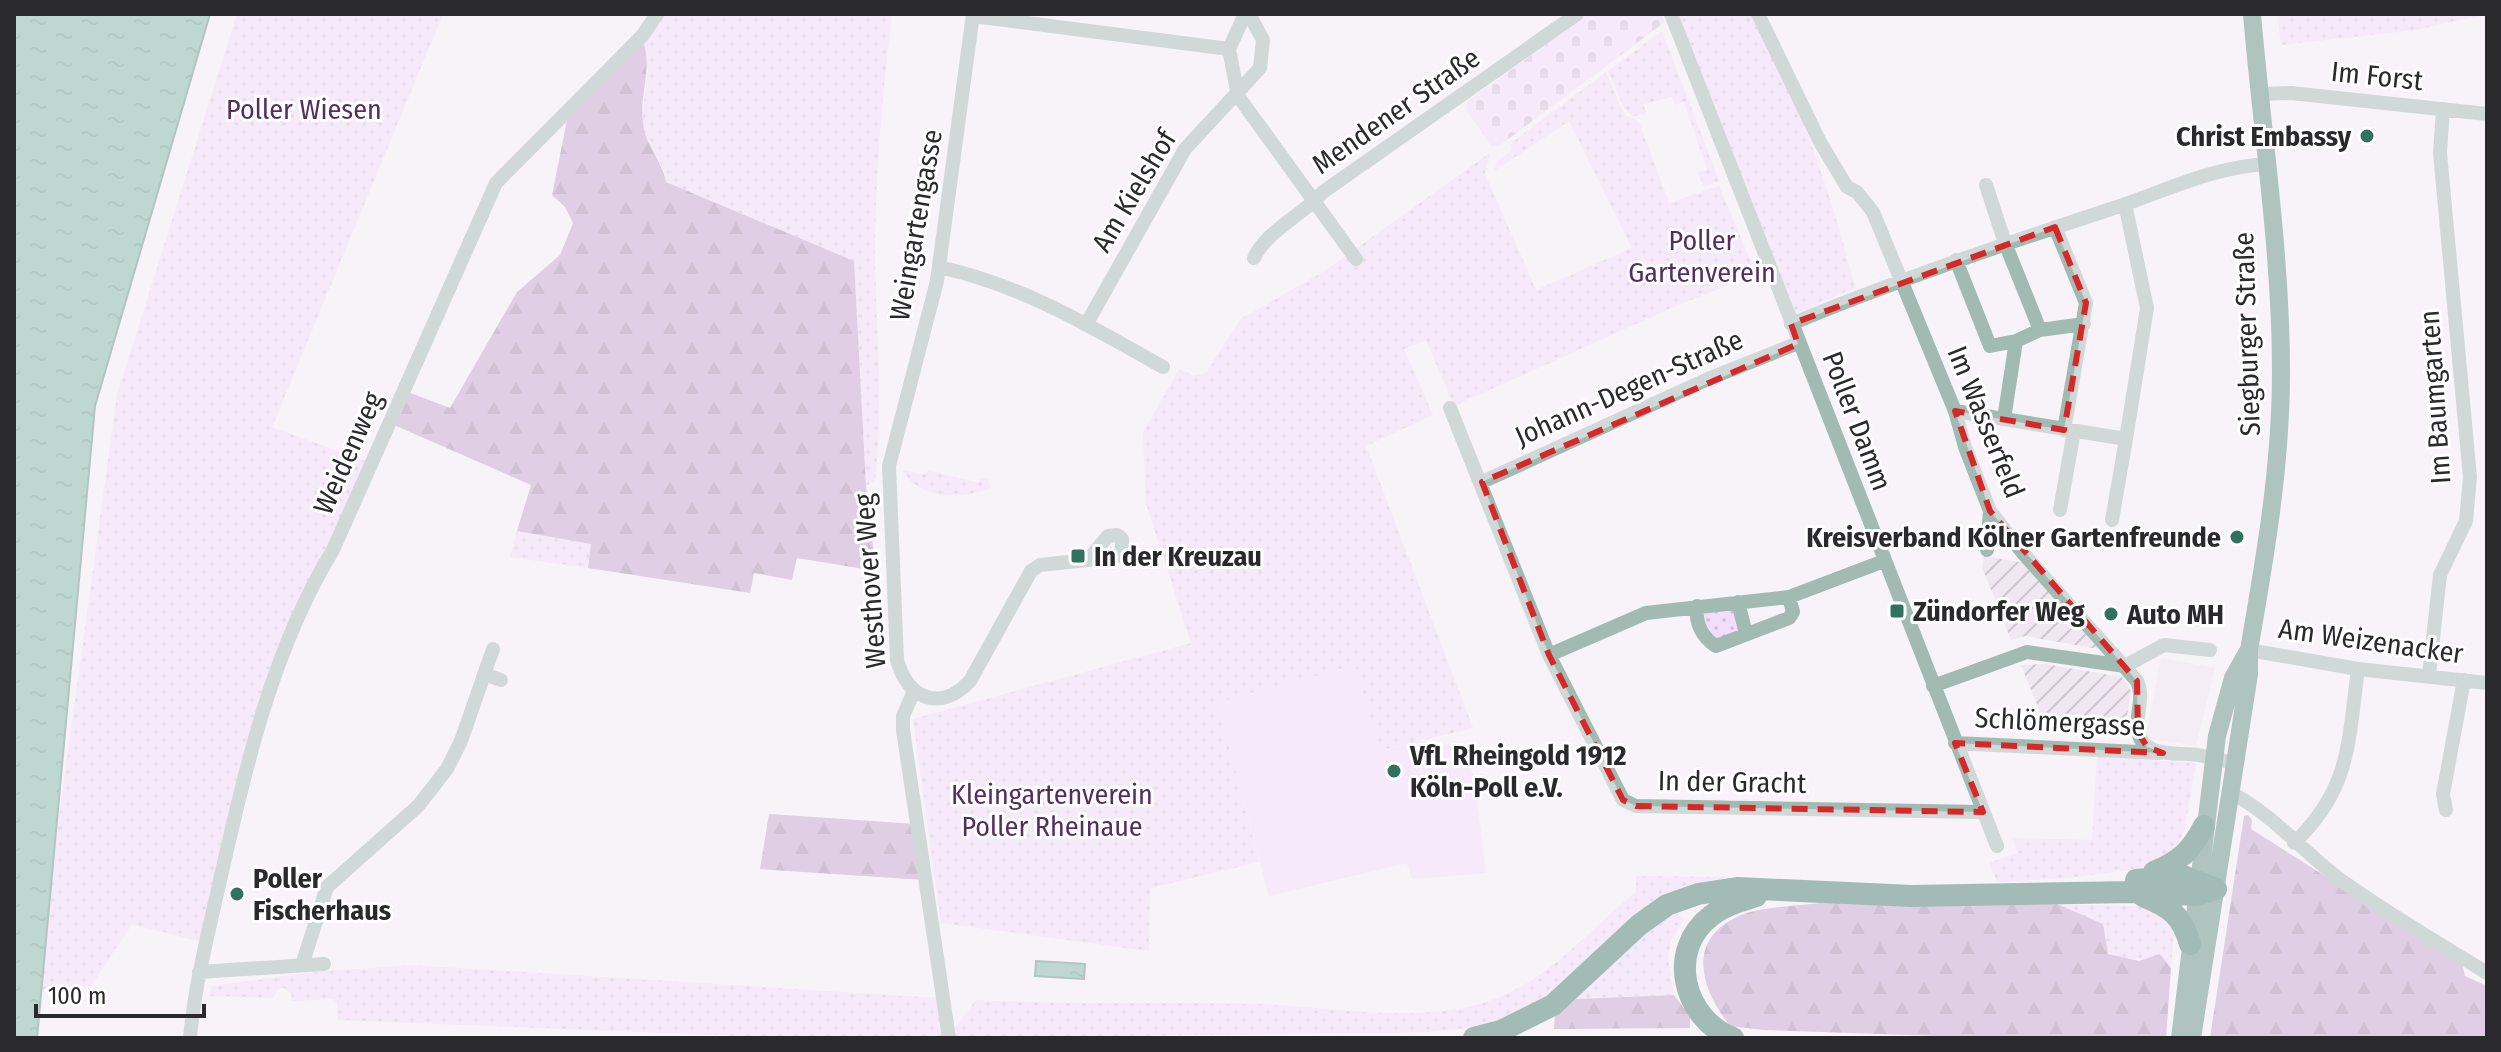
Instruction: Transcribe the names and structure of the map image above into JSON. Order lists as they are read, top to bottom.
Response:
{
  "streets": {
    "main road": ["Siegburger Straße"],
    "street": [
      "Im Forst",
      "Mendener Straße",
      "Am Kielshof",
      "Weingartengasse",
      "Johann-Degen-Straße",
      "Im Baumgarten",
      "Poller Damm",
      "Im Wasserfeld",
      "Weidenweg",
      "Westhover Weg",
      "Am Weizenacker",
      "Schlömergasse",
      "In der Gracht"
    ]
  },
  "crossings": [
    ["Im Forst", "Siegburger Straße"],
    ["Im Forst", "Im Baumgarten"],
    ["Weingartengasse", "Westhover Weg"],
    ["Siegburger Straße", "Am Weizenacker"],
    ["Johann-Degen-Straße", "Poller Damm"],
    ["Johann-Degen-Straße", "In der Gracht"],
    ["Im Baumgarten", "Am Weizenacker"],
    ["Poller Damm", "Schlömergasse"],
    ["Poller Damm", "In der Gracht"],
    ["Im Wasserfeld", "Schlömergasse"]
  ],
  "parks": ["Poller Wiesen", "Poller Gartenverein", "Kleingartenverein Poller Rheinaue"],
  "places": {
    "other": [
      "Christ Embassy",
      "Kreisverband Kölner Gartenfreunde",
      "Auto MH",
      "VfL Rheingold 1912 Köln-Poll e.V.",
      "Poller Fischerhaus"
    ],
    "transit": ["In der Kreuzau", "Zündorfer Weg"]
  },
  "scale_bar": "100 m"
}
